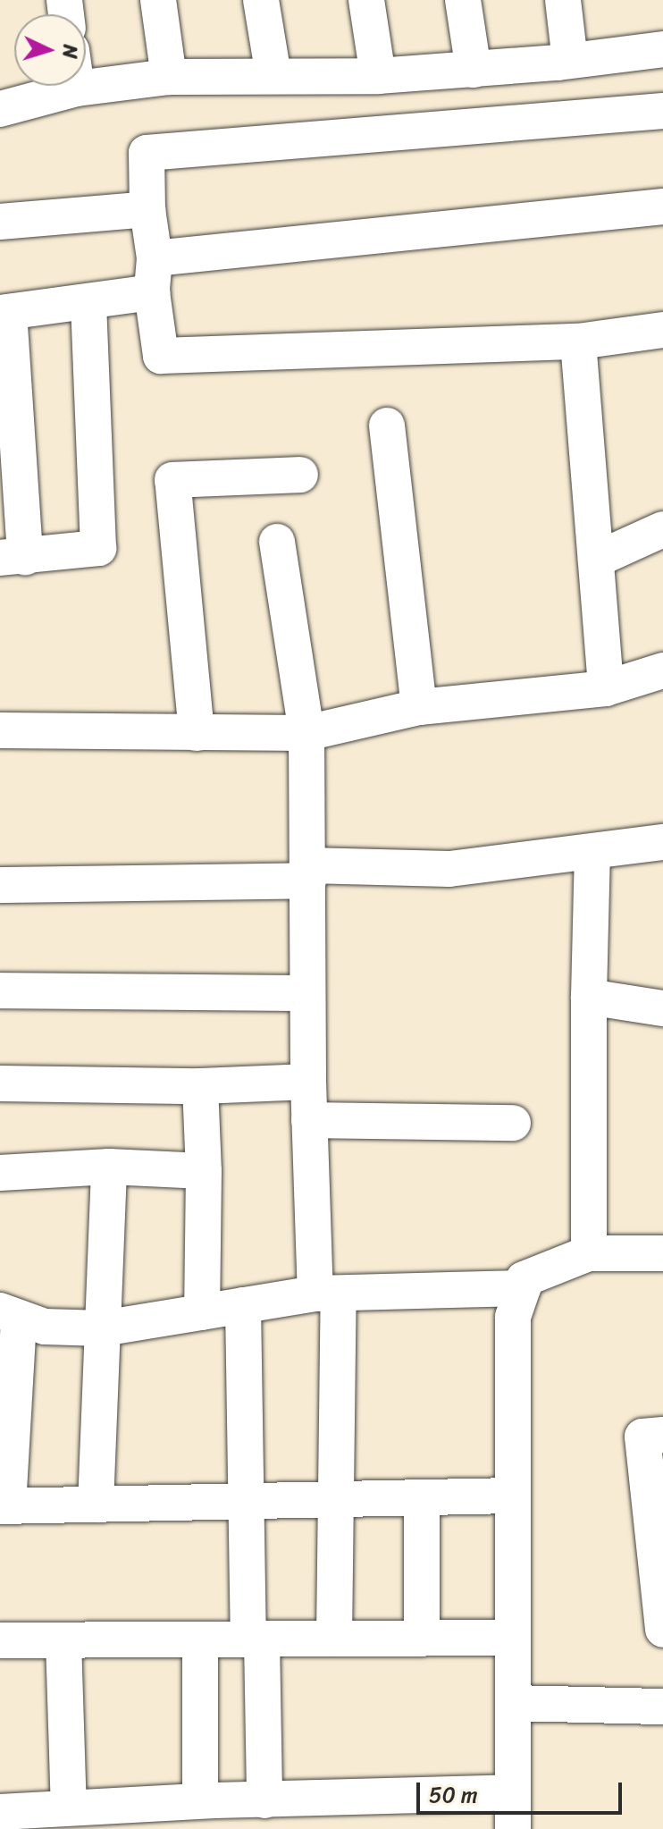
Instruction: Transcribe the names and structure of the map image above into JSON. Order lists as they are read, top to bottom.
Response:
{
  "scale_bar": "50 m",
  "north": "right"
}
